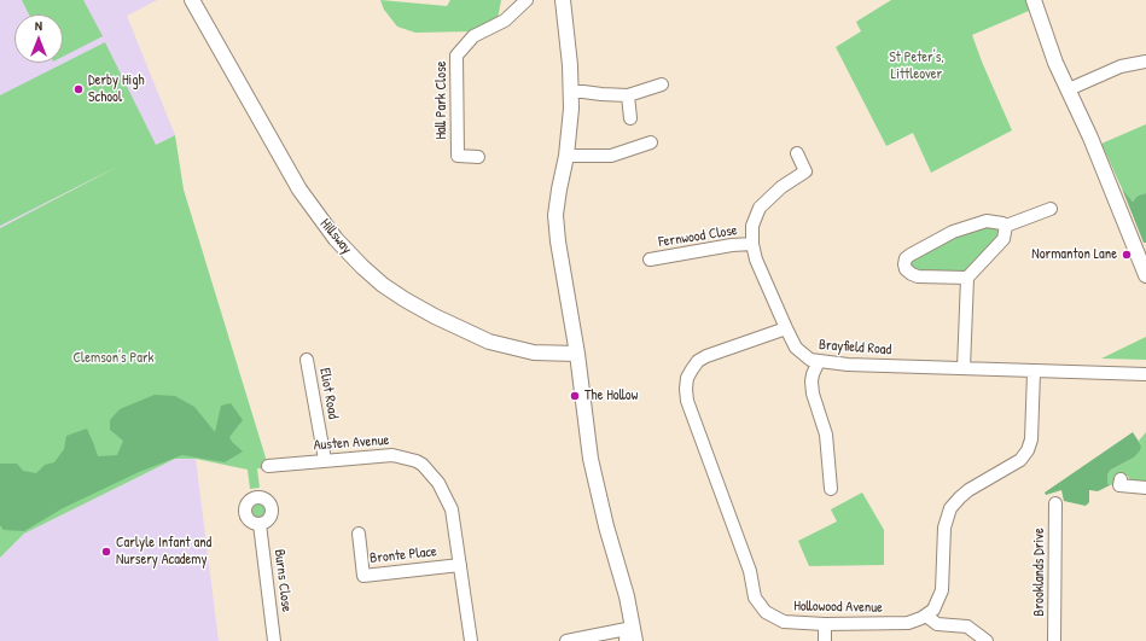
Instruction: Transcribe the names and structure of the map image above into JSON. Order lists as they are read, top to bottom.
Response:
{
  "streets": {
    "street": [
      "Hall Park Close",
      "Hillsway",
      "Fernwood Close",
      "Brayfield Road",
      "Eliot Road",
      "Austen Avenue",
      "Bronte Place",
      "Brooklands Drive",
      "Burns Close",
      "Hollowood Avenue"
    ]
  },
  "crossings": [
    ["Fernwood Close", "Brayfield Road"],
    ["Brayfield Road", "Hollowood Avenue"],
    ["Eliot Road", "Austen Avenue"],
    ["Austen Avenue", "Bronte Place"]
  ],
  "parks": ["St Peter's, Littleover", "Clemson's Park"],
  "places": [
    "Derby High School",
    "Normanton Lane",
    "The Hollow",
    "Carlyle Infant and Nursery Academy"
  ],
  "north": "top"
}
